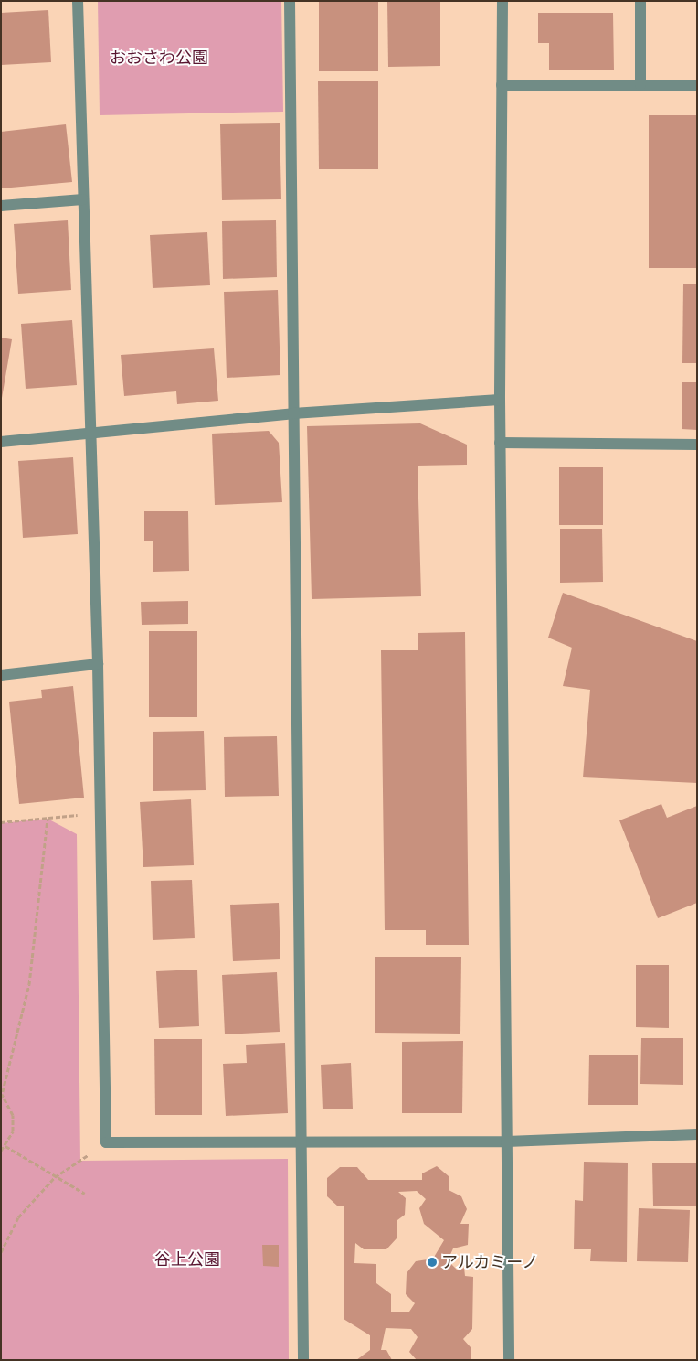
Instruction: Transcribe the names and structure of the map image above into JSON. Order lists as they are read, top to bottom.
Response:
{
  "parks": ["おおさわ公園", "谷上公園"],
  "places": ["アルカミーノ"]
}
